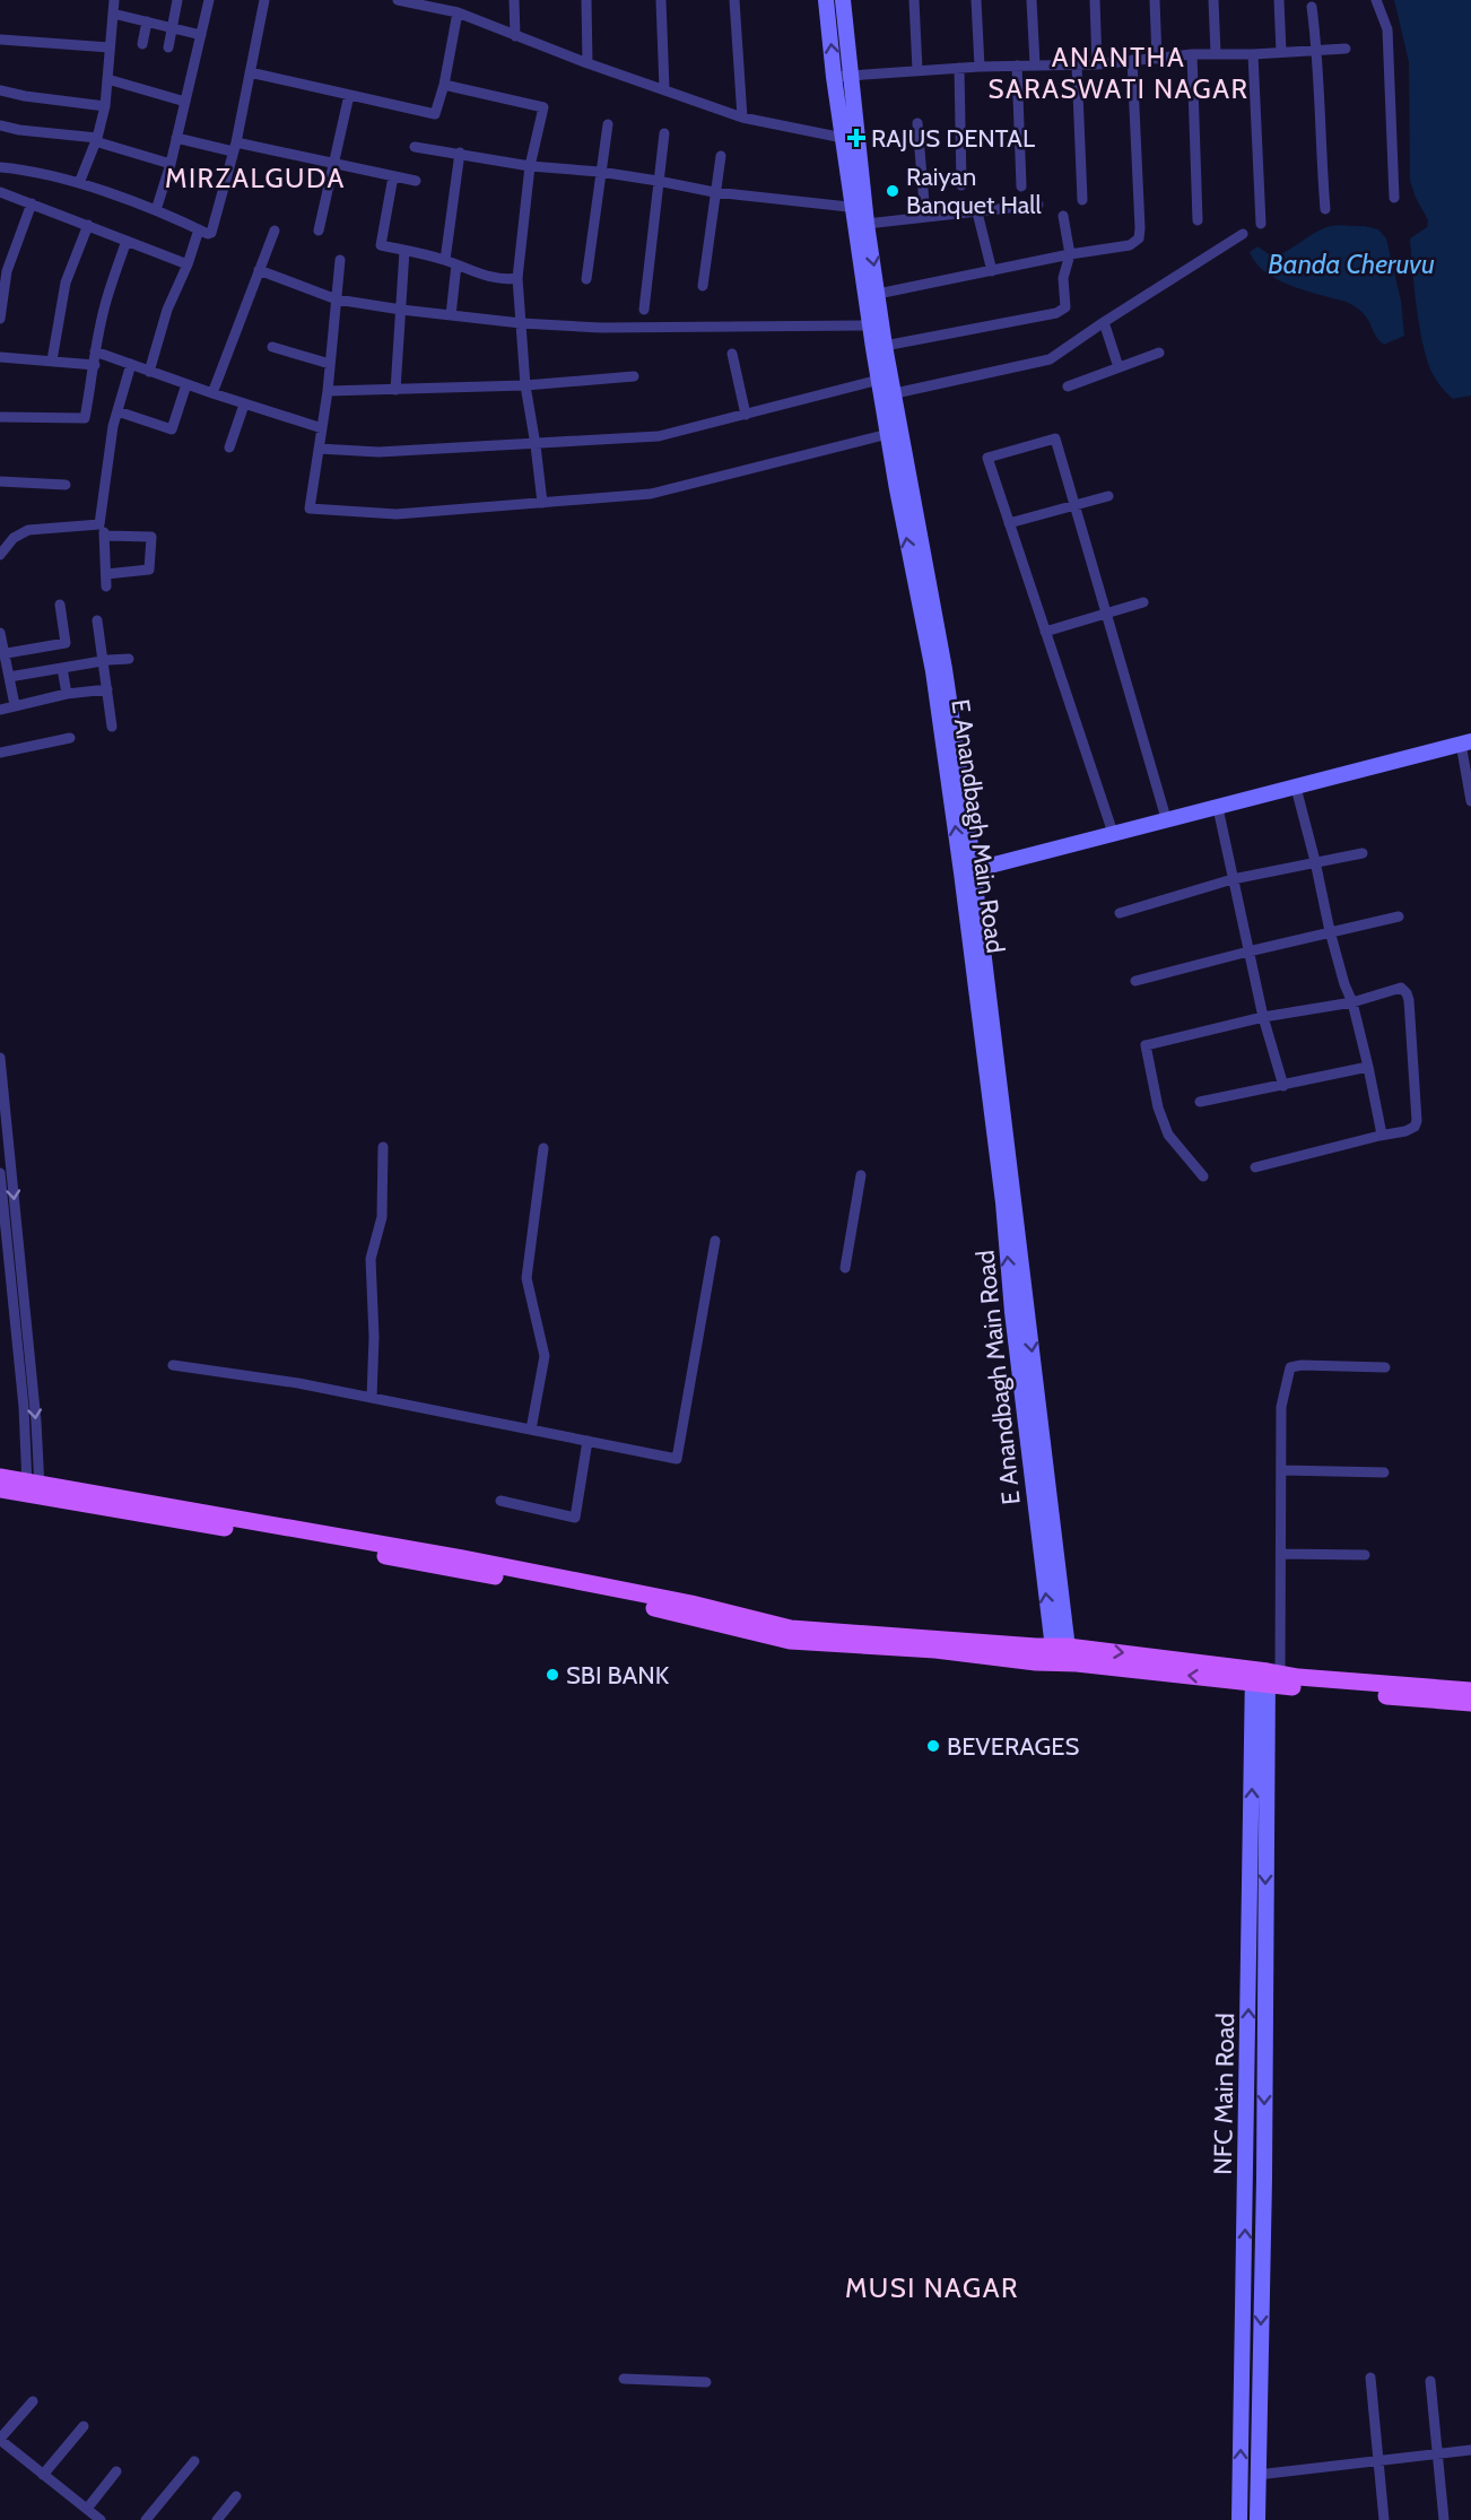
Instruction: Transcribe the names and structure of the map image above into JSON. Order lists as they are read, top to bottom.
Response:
{
  "streets": {
    "street": ["E Anandbagh Main Road", "NFC Main Road"]
  },
  "districts": ["ANANTHA SARASWATI NAGAR", "MIRZALGUDA", "MUSI NAGAR"],
  "water": ["Banda Cheruvu"],
  "places": {
    "health": ["RAJUS DENTAL"],
    "other": ["Raiyan Banquet Hall", "SBI BANK", "BEVERAGES"]
  }
}
